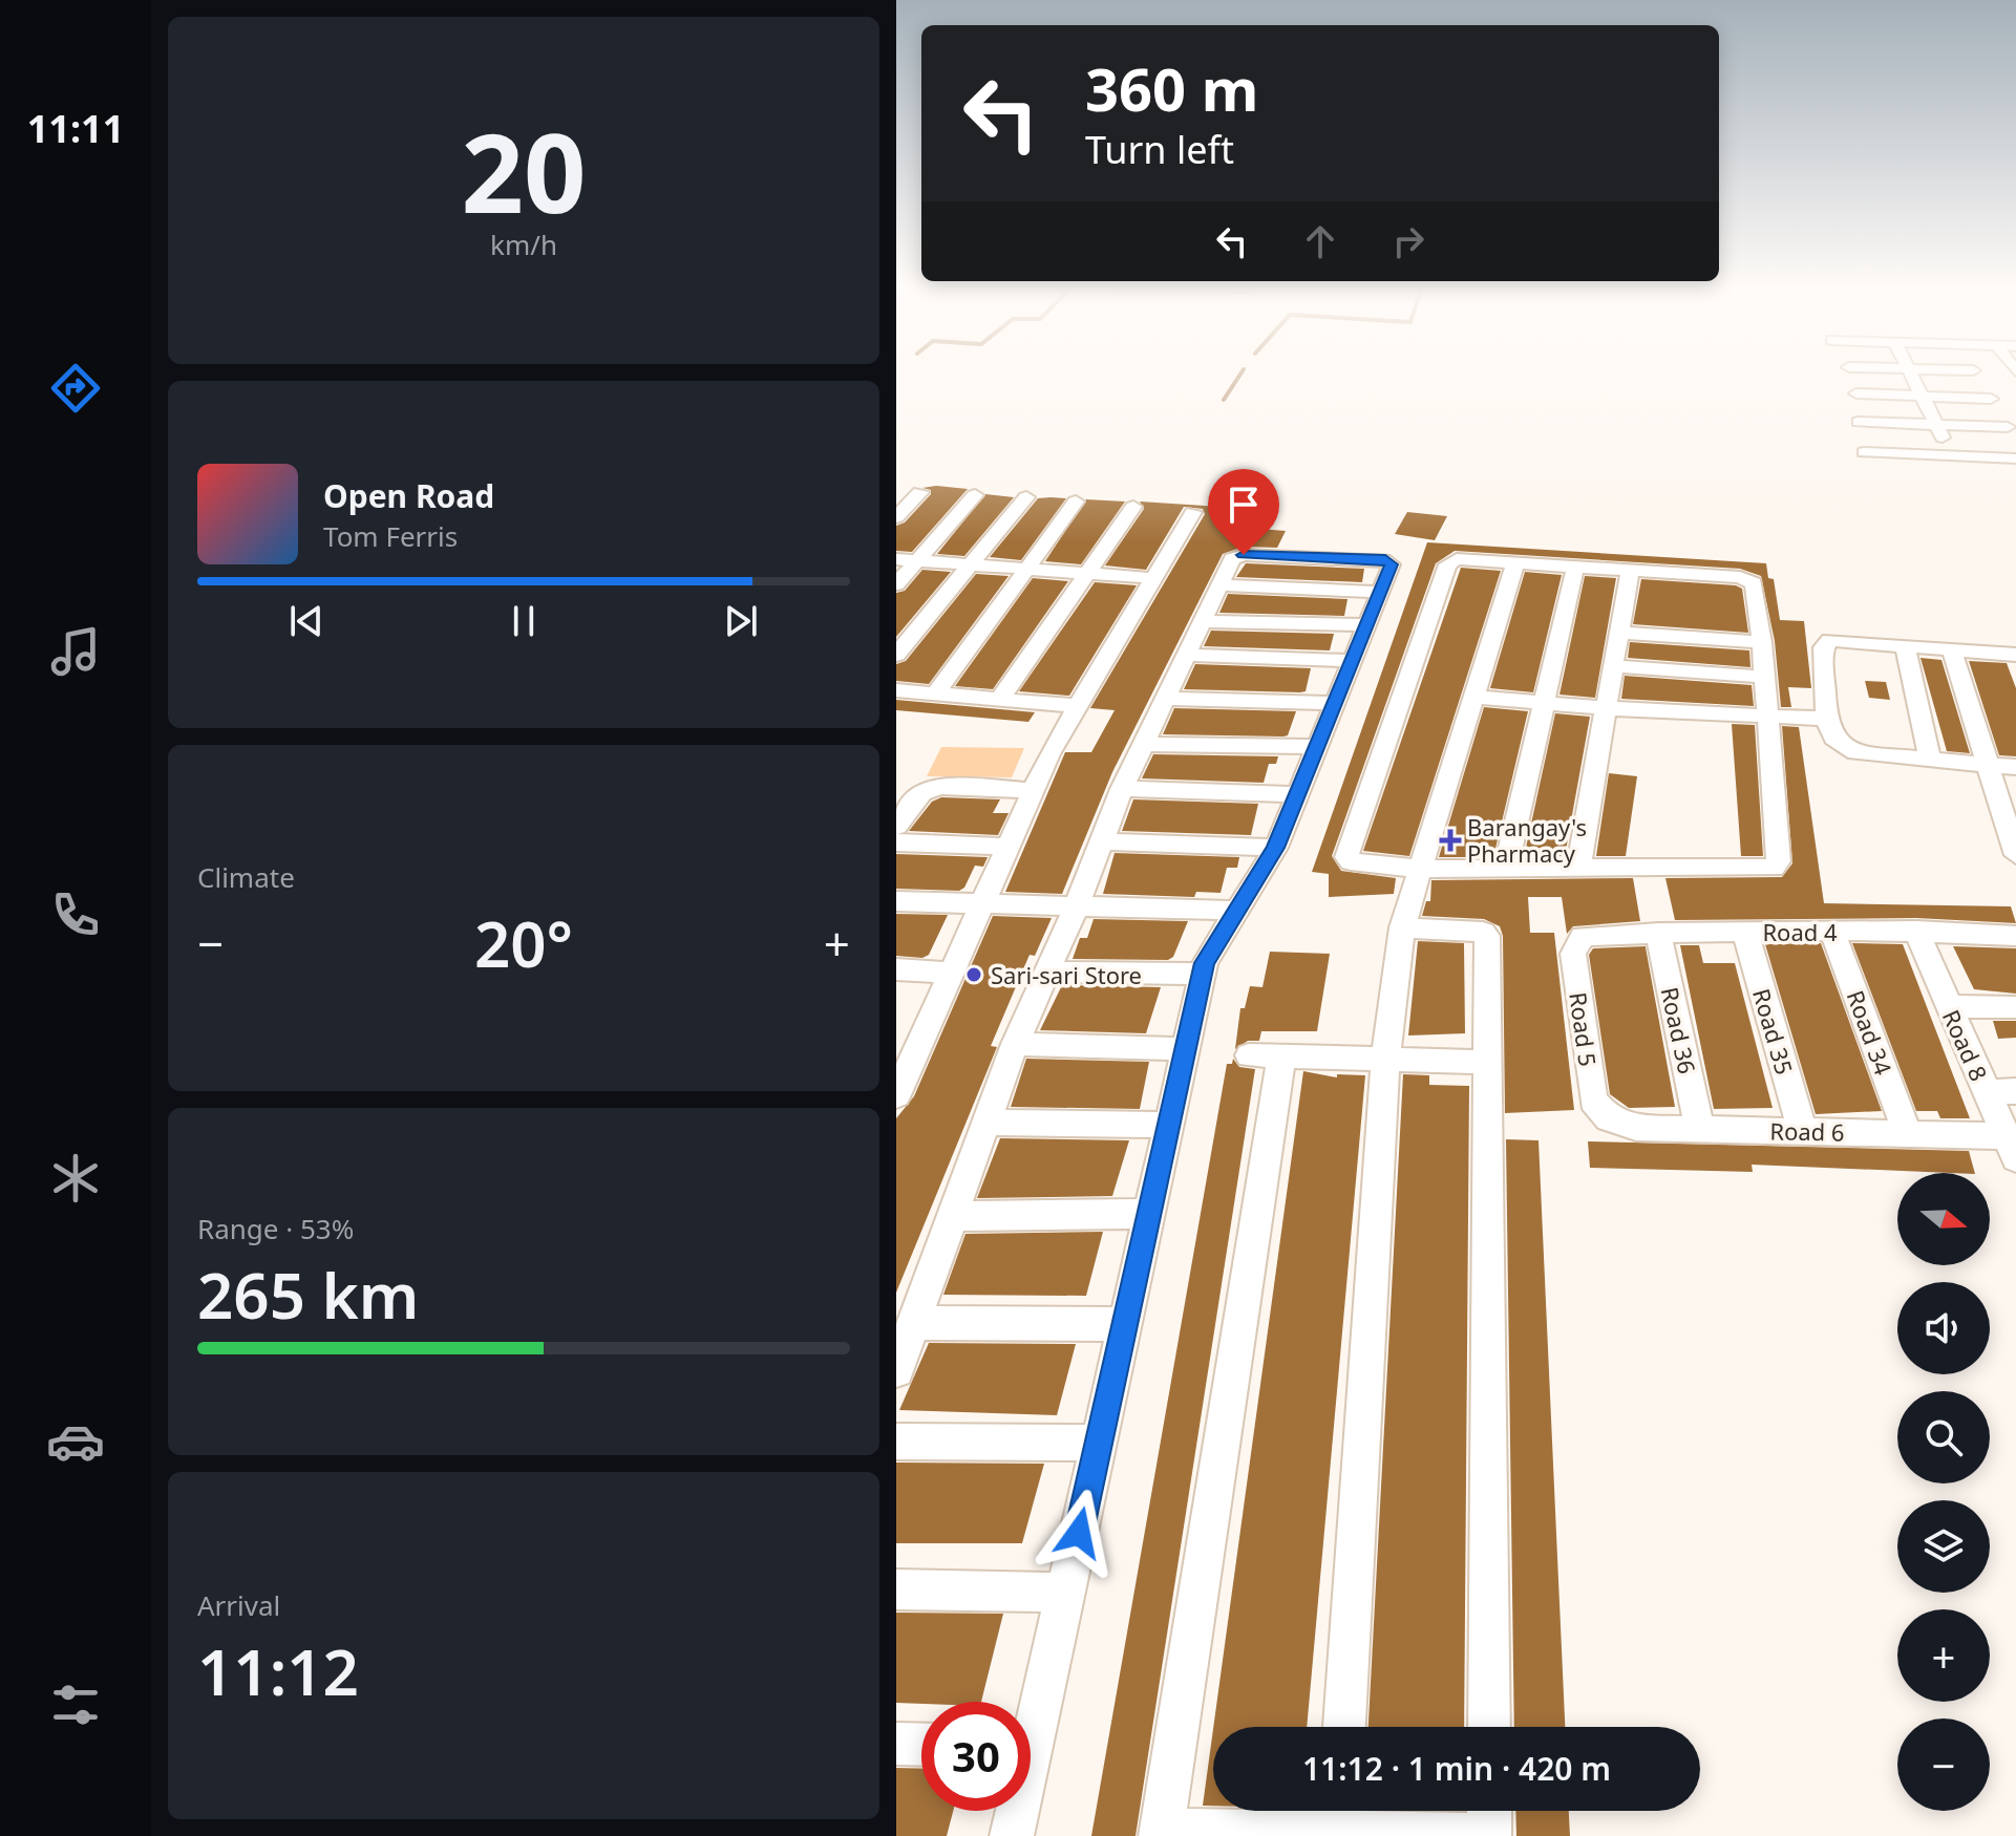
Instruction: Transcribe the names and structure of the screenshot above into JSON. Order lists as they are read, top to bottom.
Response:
{
  "streets": {
    "street": [
      "Road 4",
      "Road 5",
      "Road 36",
      "Road 35",
      "Road 34",
      "Road 8",
      "Road 6"
    ]
  },
  "crossings": [
    ["Road 4", "Road 5"],
    ["Road 4", "Road 36"],
    ["Road 4", "Road 35"],
    ["Road 4", "Road 34"],
    ["Road 4", "Road 8"],
    ["Road 5", "Road 6"],
    ["Road 36", "Road 6"],
    ["Road 35", "Road 6"],
    ["Road 34", "Road 6"],
    ["Road 8", "Road 6"]
  ],
  "places": {
    "health": ["Barangay's Pharmacy"],
    "other": ["Sari-sari Store"]
  },
  "north": "right",
  "page": {
    "tabs": "11:11",
    "tile": [
      ["20", "km/h"],
      "Climate",
      ["Range · 53%", "265 km"],
      ["Arrival", "11:12"]
    ],
    "turn": ["360 m", "Turn left"],
    "song": ["Open Road", "Tom Ferris"],
    "heat": ["−", "20°", "+"],
    "map_buttons": ["+", "−"],
    "limit": "30",
    "trip": "11:12 · 1 min · 420 m"
  }
}
